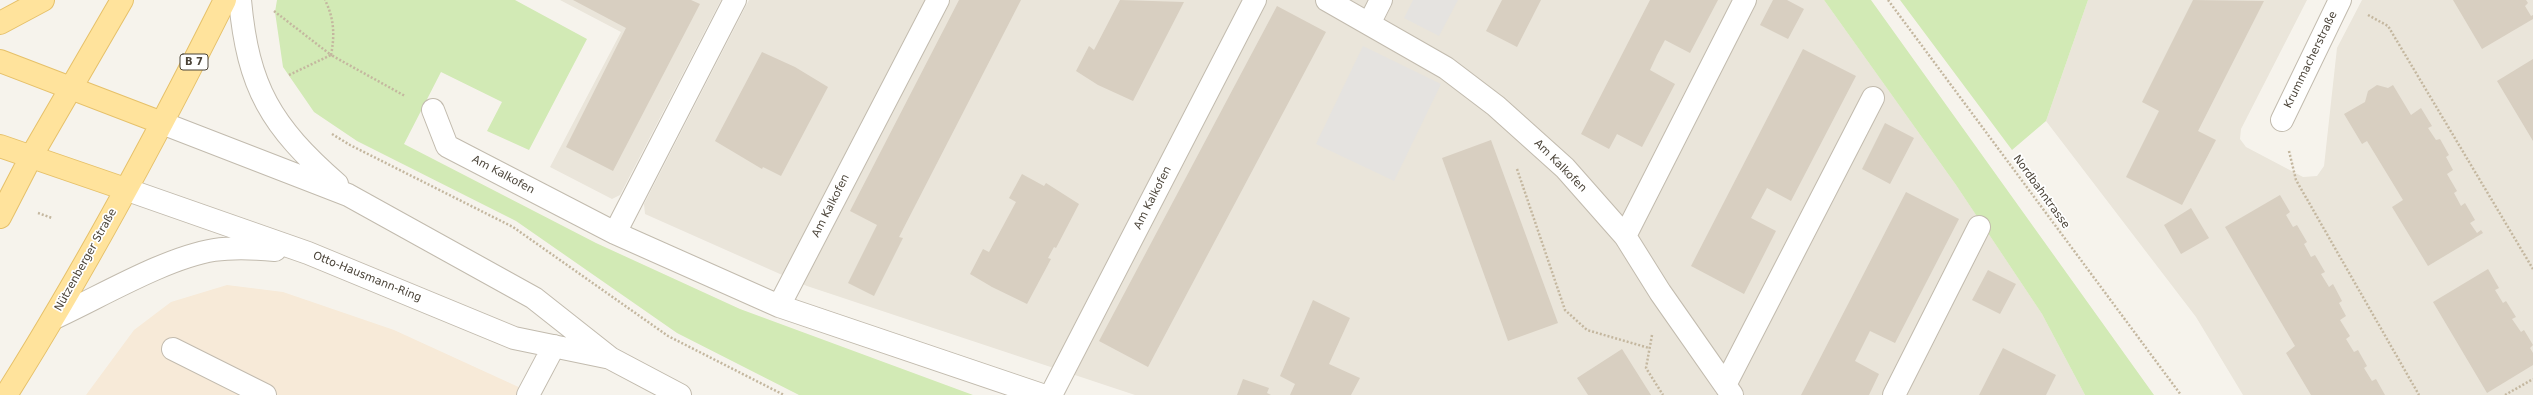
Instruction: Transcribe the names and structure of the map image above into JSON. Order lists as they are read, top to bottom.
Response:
{
  "streets": {
    "main road": ["B 7", "Nützenberger Straße"],
    "street": ["Krummacherstraße", "Am Kalkofen", "Otto-Hausmann-Ring"],
    "path": ["Nordbahntrasse"]
  },
  "crossings": [
    ["B 7", "Nützenberger Straße"],
    ["B 7", "Otto-Hausmann-Ring"],
    ["Nützenberger Straße", "Otto-Hausmann-Ring"]
  ]
}
